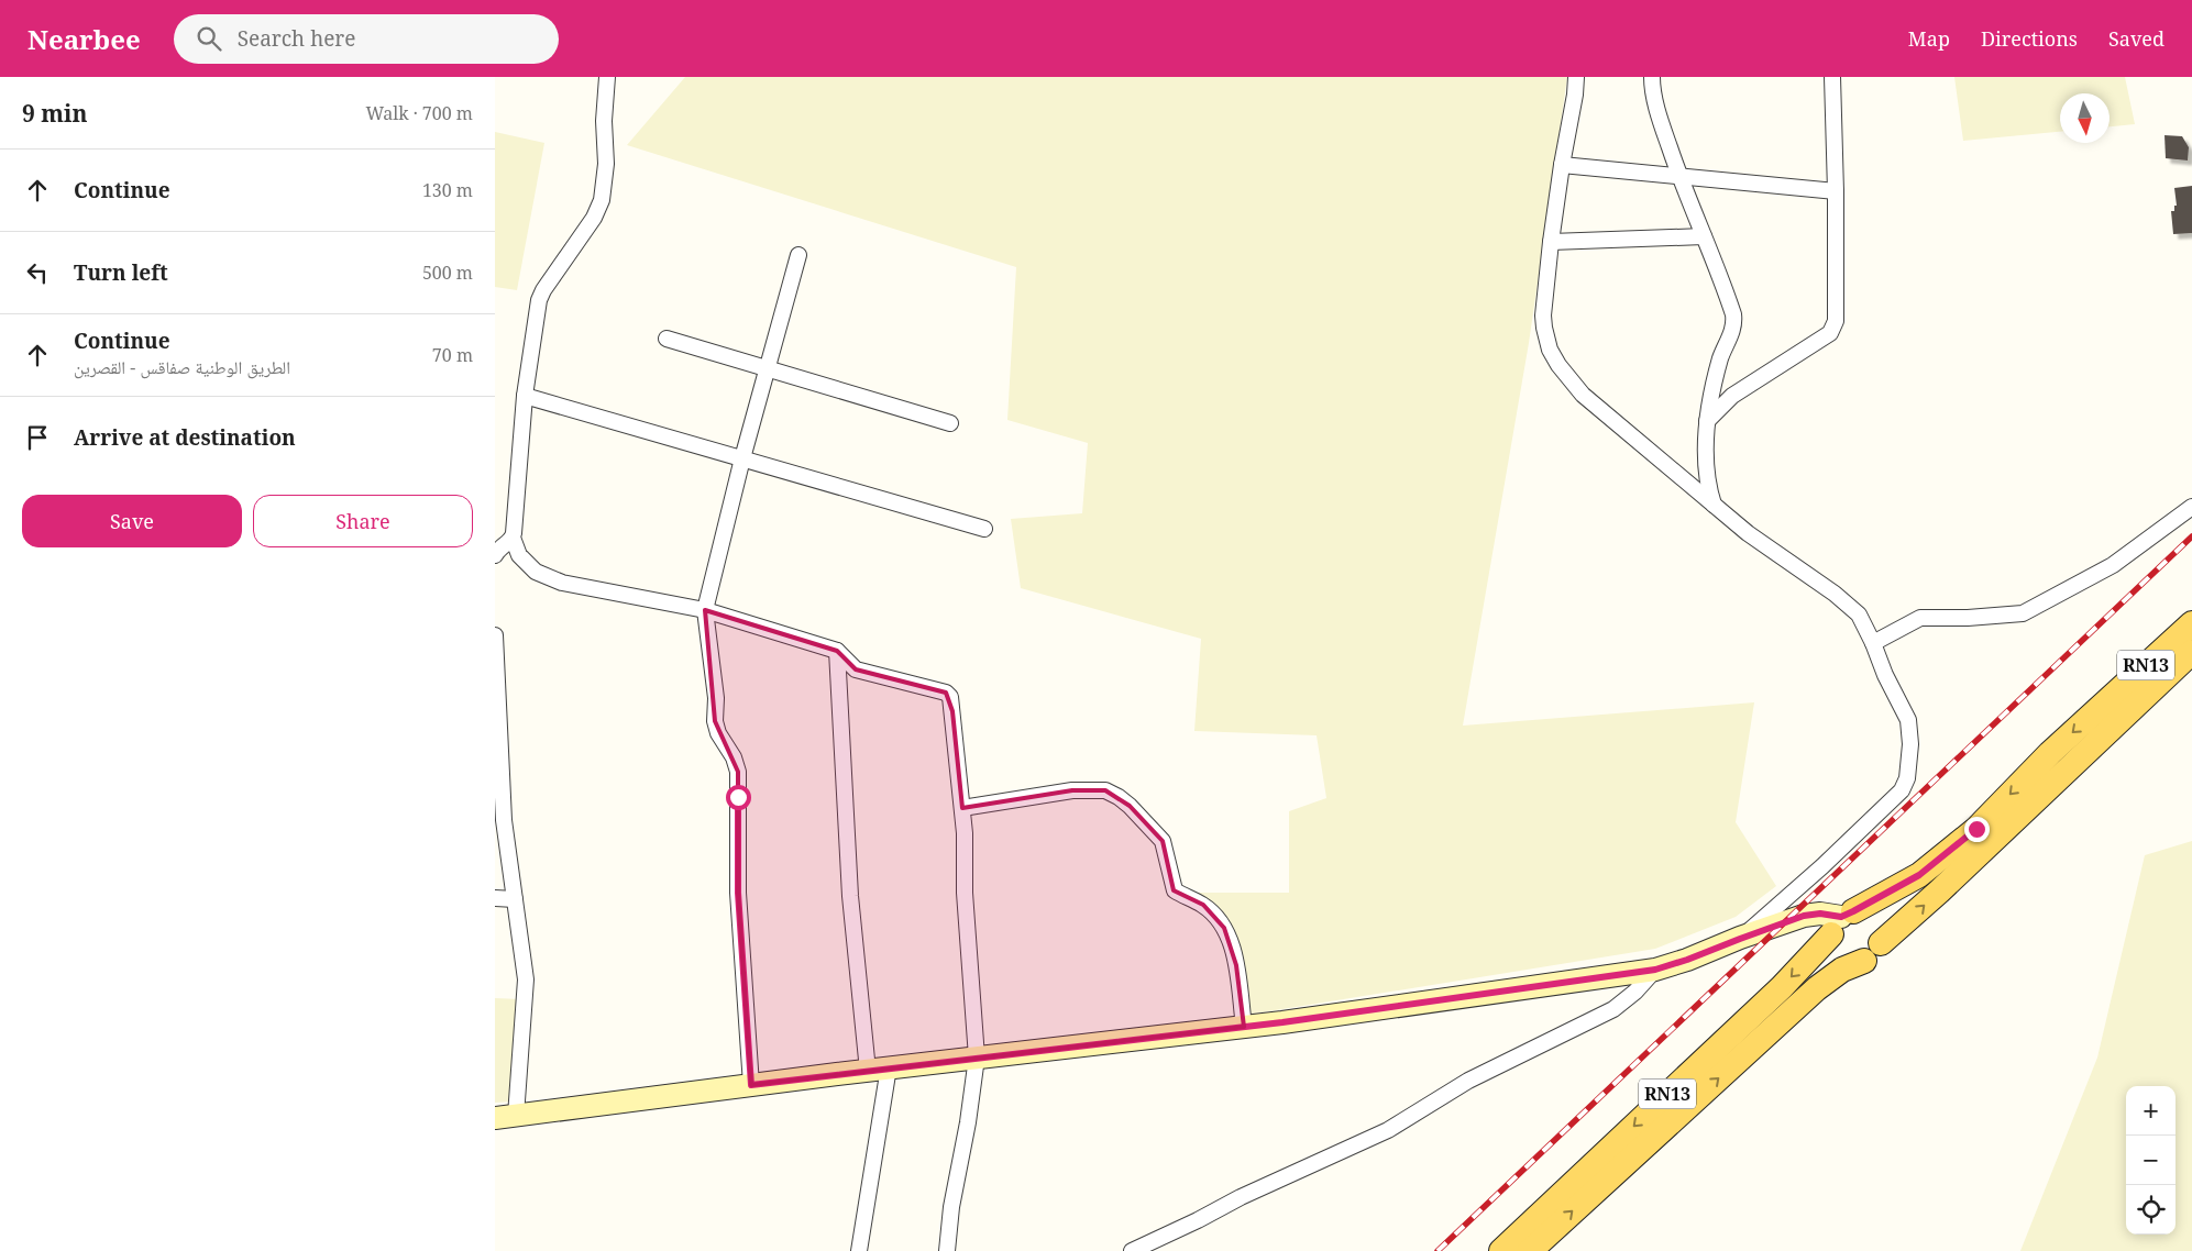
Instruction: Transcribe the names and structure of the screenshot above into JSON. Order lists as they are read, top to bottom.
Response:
{
  "streets": {
    "main road": ["RN13"]
  },
  "north": "bottom",
  "page": {
    "header": "Nearbee",
    "search": "Search here",
    "nav": ["Map", "Directions", "Saved"],
    "heading": ["9 min", "Walk · 700 m"],
    "list": [
      ["Continue", "130 m"],
      ["Turn left", "500 m"],
      ["Continue", "الطريق الوطنية صفاقس - القصرين", "70 m"],
      "Arrive at destination"
    ],
    "buttons": ["Save", "Share"],
    "map_buttons": ["+", "−"]
  }
}
